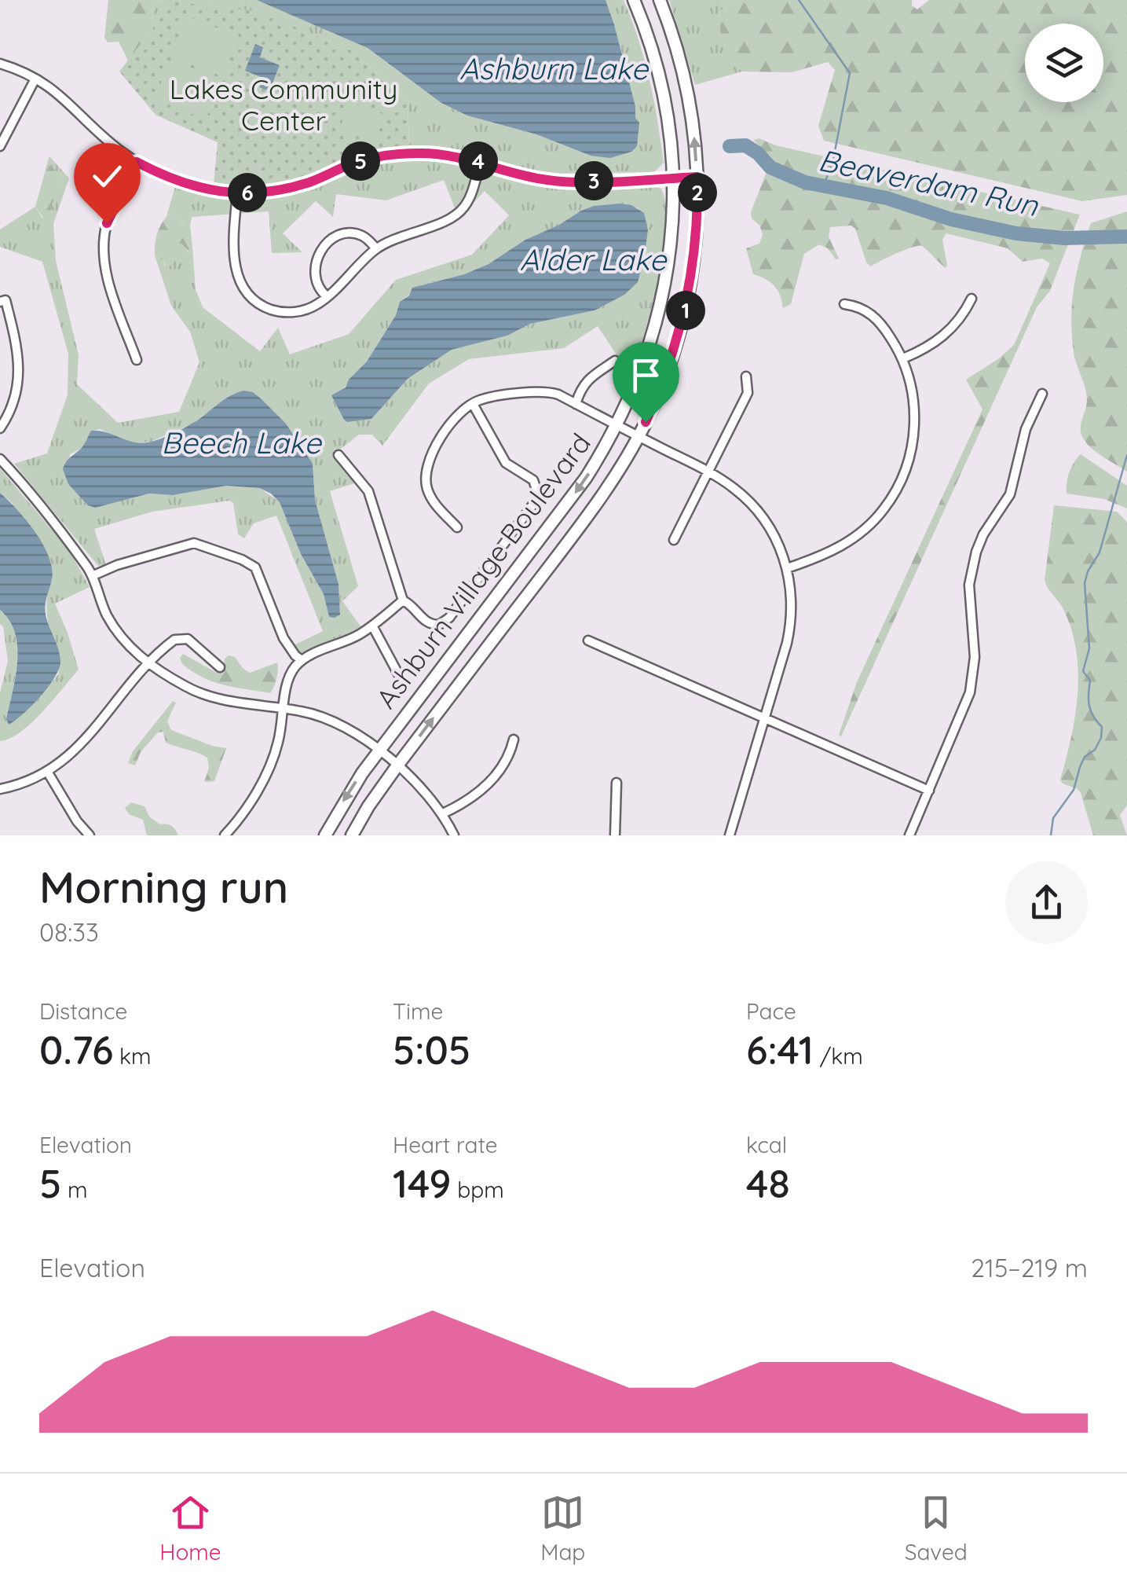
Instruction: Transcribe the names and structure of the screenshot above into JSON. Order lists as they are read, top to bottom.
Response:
{
  "streets": {
    "main road": ["Ashburn Village Boulevard"]
  },
  "water": [
    "Ashburn Lake",
    "Beaverdam Run",
    "Alder Lake",
    "Beech Lake"
  ],
  "parks": ["Lakes Community Center"],
  "page": {
    "pins": [
      "4",
      "5",
      "3",
      "2",
      "6",
      "1"
    ],
    "heading": ["Morning run", "08:33"],
    "stats": [
      ["Distance", "0.76 km"],
      ["Time", "5:05"],
      ["Pace", "6:41 /km"],
      ["Elevation", "5 m"],
      ["Heart rate", "149 bpm"],
      ["kcal", "48"]
    ],
    "chart": ["Elevation", "215–219 m"],
    "tabs": ["Home", "Map", "Saved"]
  }
}
